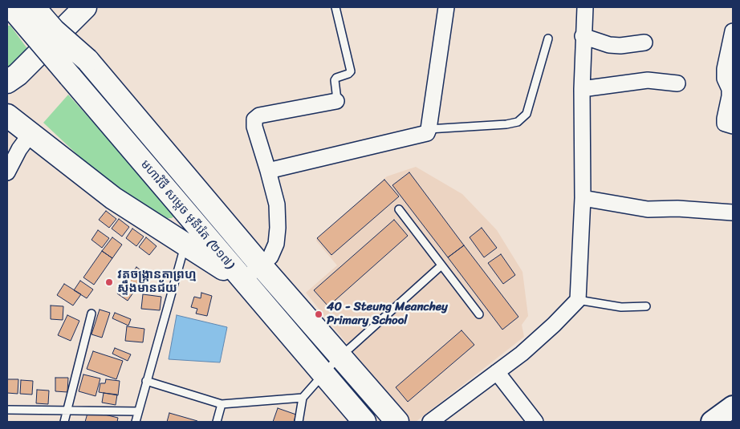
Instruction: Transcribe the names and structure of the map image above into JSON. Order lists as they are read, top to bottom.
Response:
{
  "streets": {
    "main road": ["មហាវិថី សម្តេច មុនីរ៉េត (២១៧)"]
  },
  "places": ["វត្តចង្ក្រានតាព្រហ្ម ស្ទឹងមានជ័យ", "40 - Steung Meanchey Primary School"]
}
